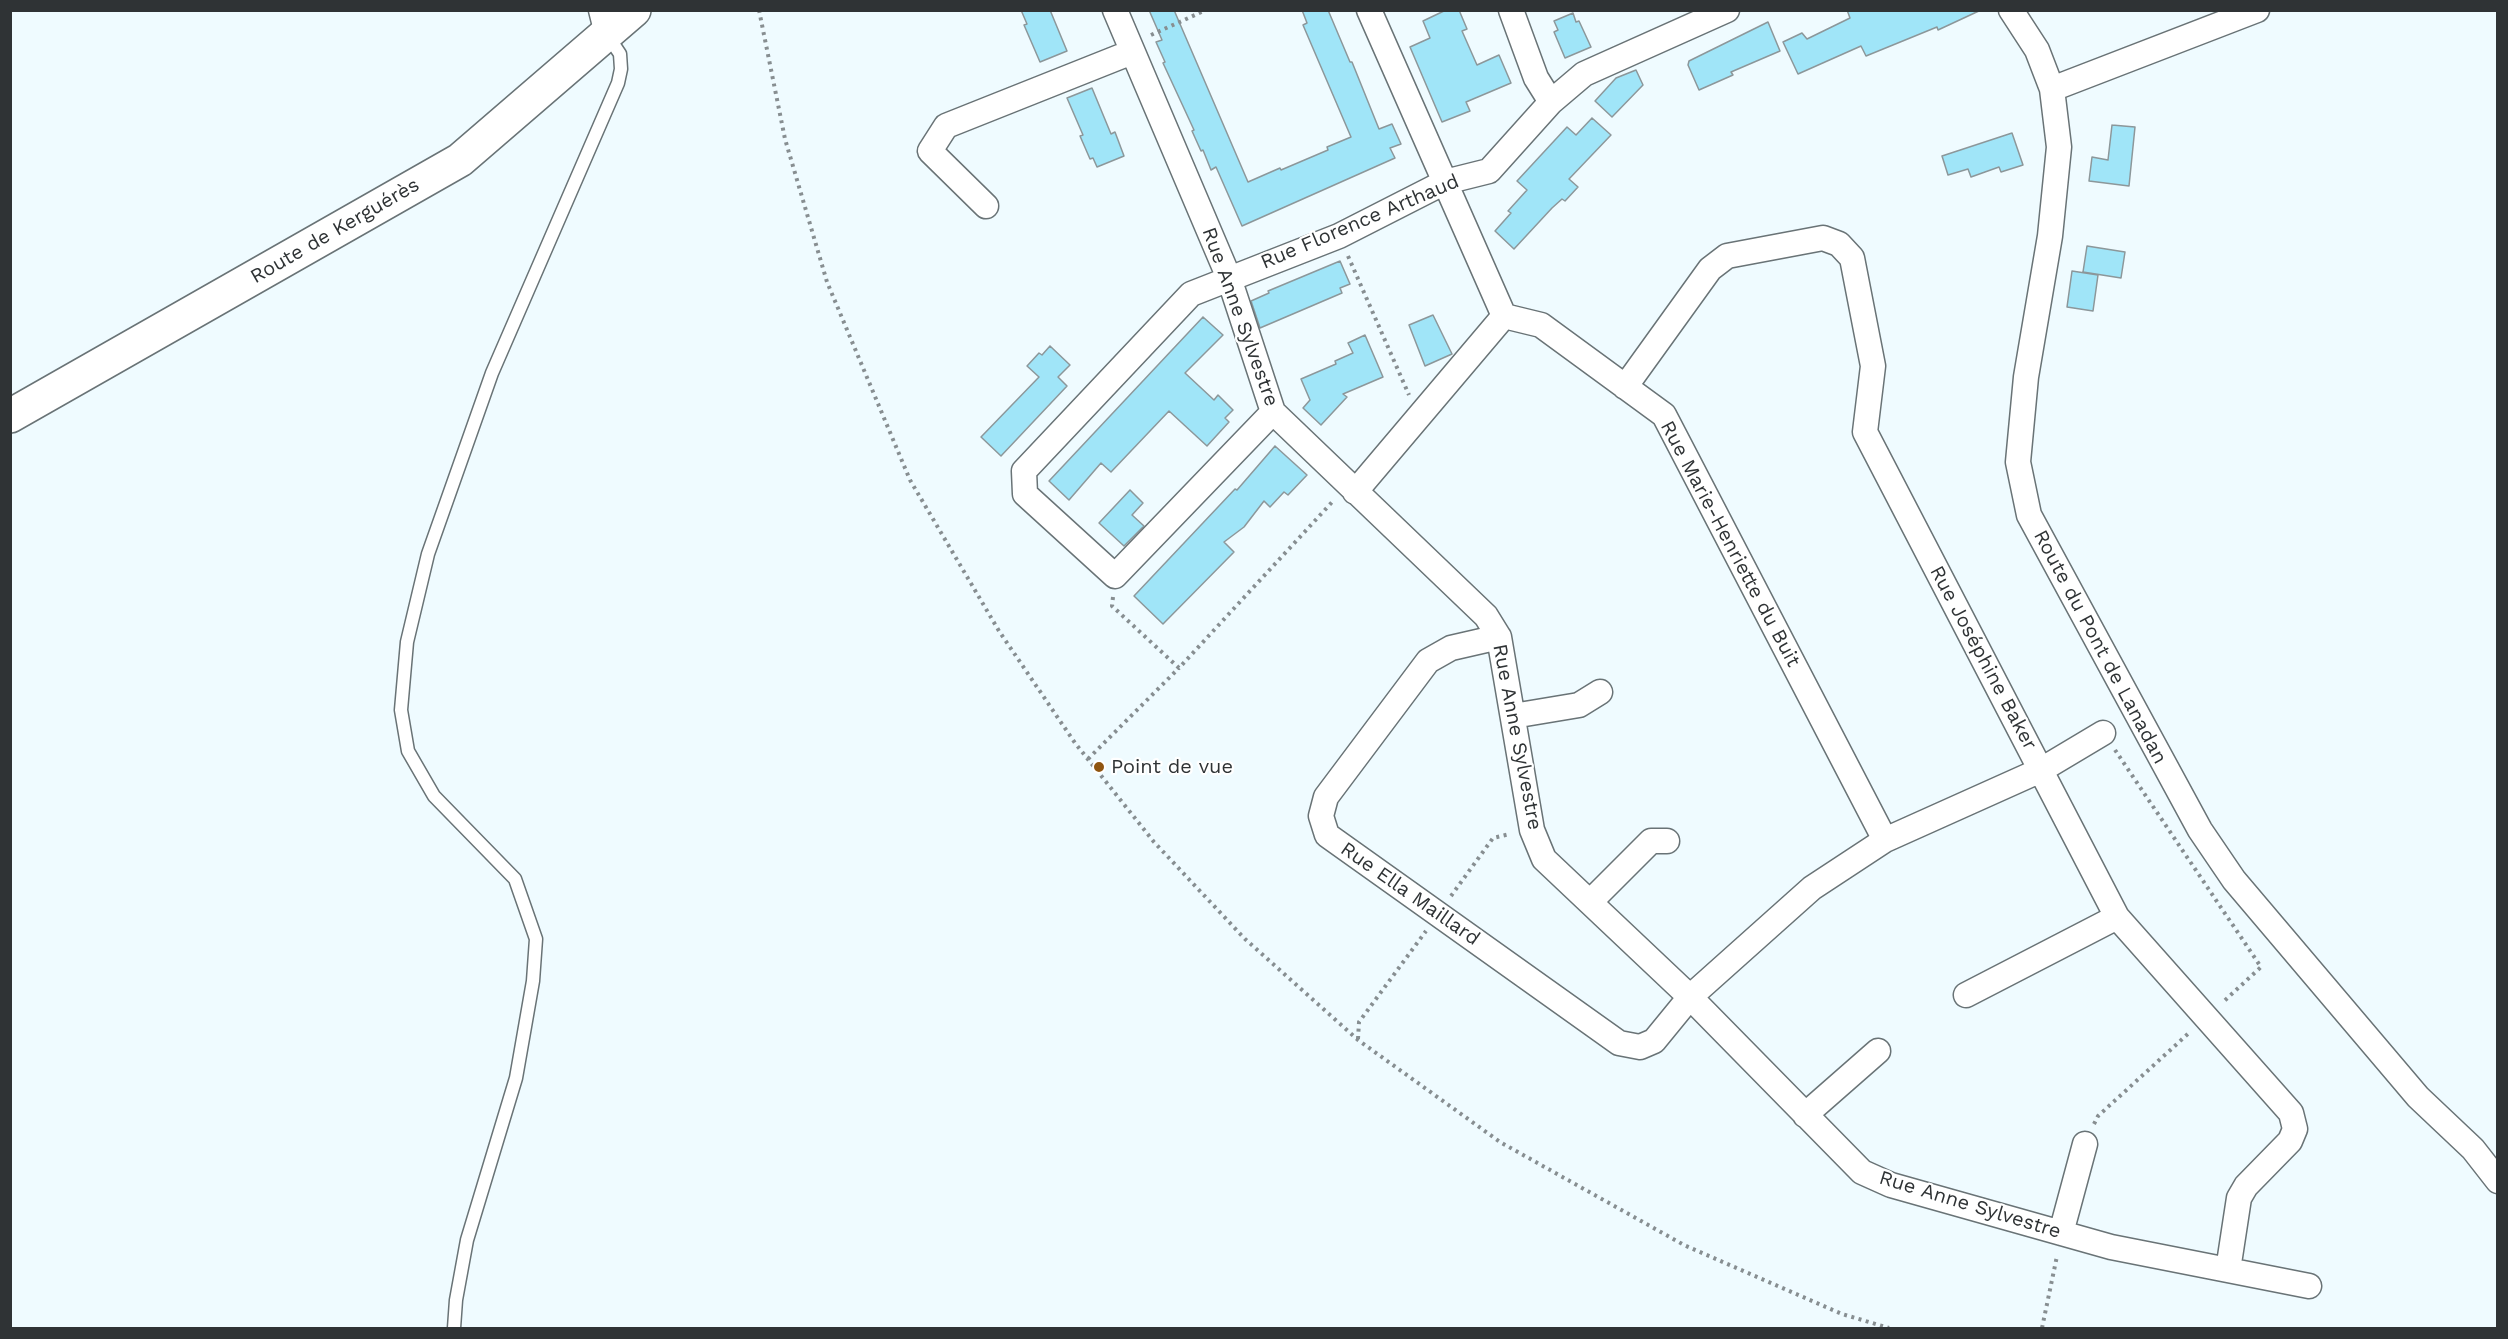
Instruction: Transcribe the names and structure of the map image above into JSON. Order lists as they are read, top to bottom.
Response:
{
  "streets": {
    "street": [
      "Rue Florence Arthaud",
      "Route de Kerguérès",
      "Rue Anne Sylvestre",
      "Rue Marie-Henriette du Buit",
      "Route du Pont de Lanadan",
      "Rue Joséphine Baker",
      "Rue Ella Maillard"
    ]
  },
  "crossings": [
    ["Rue Florence Arthaud", "Rue Anne Sylvestre"],
    ["Rue Anne Sylvestre", "Rue Joséphine Baker"],
    ["Rue Anne Sylvestre", "Rue Ella Maillard"],
    ["Rue Marie-Henriette du Buit", "Rue Joséphine Baker"],
    ["Rue Marie-Henriette du Buit", "Rue Ella Maillard"],
    ["Rue Joséphine Baker", "Rue Ella Maillard"]
  ],
  "places": ["Point de vue"]
}
